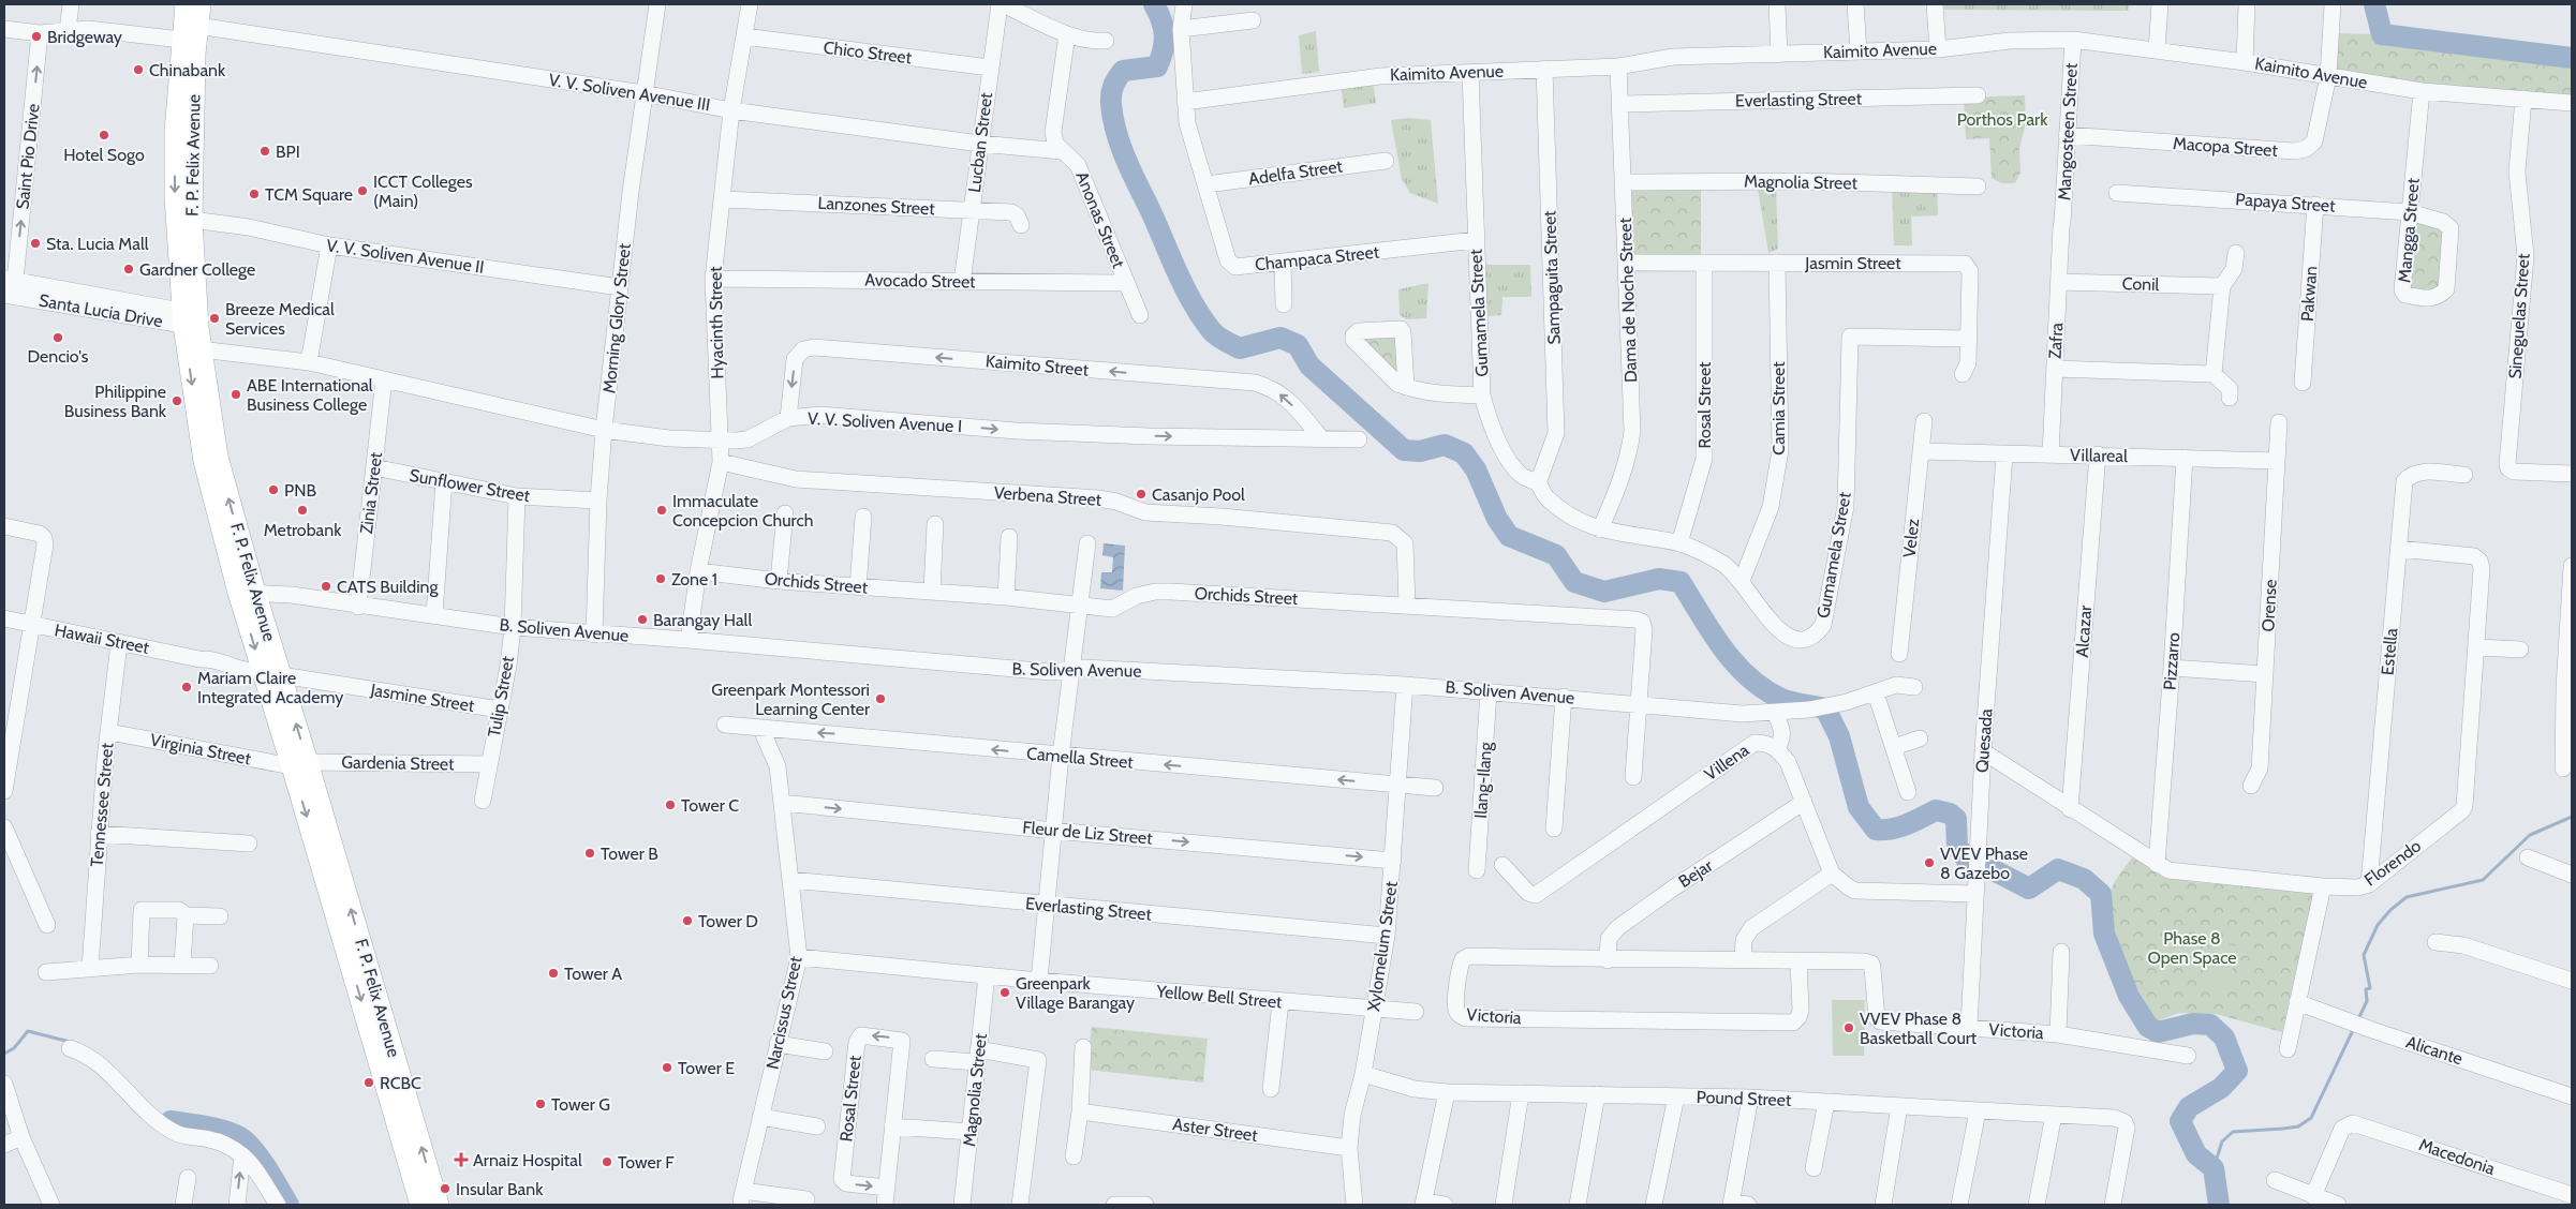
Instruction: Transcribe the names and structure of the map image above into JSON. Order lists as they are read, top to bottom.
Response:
{
  "streets": {
    "main road": ["F. P. Felix Avenue"],
    "street": [
      "Kaimito Avenue",
      "Chico Street",
      "V. V. Soliven Avenue III",
      "Everlasting Street",
      "Mangosteen Street",
      "Lucban Street",
      "Macopa Street",
      "Saint Pio Drive",
      "Adelfa Street",
      "Magnolia Street",
      "Papaya Street",
      "Lanzones Street",
      "Anonas Street",
      "Mangga Street",
      "V. V. Soliven Avenue II",
      "Champaca Street",
      "Jasmin Street",
      "Sampaguita Street",
      "Avocado Street",
      "Conil",
      "Pakwan",
      "Dama de Noche Street",
      "Santa Lucia Drive",
      "Gumamela Street",
      "Sineguelas Street",
      "Morning Glory Street",
      "Hyacinth Street",
      "Zafra",
      "Kaimito Street",
      "Rosal Street",
      "Camia Street",
      "V. V. Soliven Avenue I",
      "Villareal",
      "Sunflower Street",
      "Zinia Street",
      "Verbena Street",
      "Velez",
      "Orchids Street",
      "Orense",
      "B. Soliven Avenue",
      "Alcazar",
      "Hawaii Street",
      "Estella",
      "Pizzarro",
      "Tulip Street",
      "Jasmine Street",
      "Quesada",
      "Virginia Street",
      "Camella Street",
      "Villena",
      "Gardenia Street",
      "Ilang-Ilang",
      "Tennessee Street",
      "Fleur de Liz Street",
      "Florendo",
      "Bejar",
      "Xylomelum Street",
      "Yellow Bell Street",
      "Narcissus Street",
      "Victoria",
      "Alicante",
      "Pound Street",
      "Aster Street",
      "Macedonia"
    ]
  },
  "crossings": [
    ["Kaimito Avenue", "Mangosteen Street"],
    ["Kaimito Avenue", "Macopa Street"],
    ["Kaimito Avenue", "Mangga Street"],
    ["Kaimito Avenue", "Champaca Street"],
    ["Kaimito Avenue", "Sampaguita Street"],
    ["Kaimito Avenue", "Dama de Noche Street"],
    ["Kaimito Avenue", "Gumamela Street"],
    ["Kaimito Avenue", "Sineguelas Street"],
    ["Chico Street", "Lucban Street"],
    ["Chico Street", "Hyacinth Street"],
    ["V. V. Soliven Avenue III", "Lucban Street"],
    ["V. V. Soliven Avenue III", "F. P. Felix Avenue"],
    ["V. V. Soliven Avenue III", "Anonas Street"],
    ["V. V. Soliven Avenue III", "Morning Glory Street"],
    ["V. V. Soliven Avenue III", "Hyacinth Street"],
    ["Everlasting Street", "Dama de Noche Street"],
    ["Everlasting Street", "Xylomelum Street"],
    ["Everlasting Street", "Narcissus Street"],
    ["Mangosteen Street", "Macopa Street"],
    ["Mangosteen Street", "Zafra"],
    ["Lucban Street", "Lanzones Street"],
    ["Lucban Street", "Avocado Street"],
    ["F. P. Felix Avenue", "V. V. Soliven Avenue II"],
    ["F. P. Felix Avenue", "Santa Lucia Drive"],
    ["F. P. Felix Avenue", "V. V. Soliven Avenue I"],
    ["F. P. Felix Avenue", "B. Soliven Avenue"],
    ["F. P. Felix Avenue", "Hawaii Street"],
    ["F. P. Felix Avenue", "Jasmine Street"],
    ["F. P. Felix Avenue", "Virginia Street"],
    ["F. P. Felix Avenue", "Gardenia Street"],
    ["Saint Pio Drive", "Santa Lucia Drive"],
    ["Adelfa Street", "Champaca Street"],
    ["Magnolia Street", "Dama de Noche Street"],
    ["Magnolia Street", "Yellow Bell Street"],
    ["Papaya Street", "Mangga Street"],
    ["Papaya Street", "Pakwan"],
    ["Lanzones Street", "Hyacinth Street"],
    ["Anonas Street", "Avocado Street"],
    ["V. V. Soliven Avenue II", "Morning Glory Street"],
    ["Champaca Street", "Gumamela Street"],
    ["Jasmin Street", "Dama de Noche Street"],
    ["Jasmin Street", "Gumamela Street"],
    ["Jasmin Street", "Rosal Street"],
    ["Jasmin Street", "Camia Street"],
    ["Sampaguita Street", "Gumamela Street"],
    ["Avocado Street", "Hyacinth Street"],
    ["Conil", "Zafra"],
    ["Dama de Noche Street", "Gumamela Street"],
    ["Gumamela Street", "Rosal Street"],
    ["Gumamela Street", "Camia Street"],
    ["Morning Glory Street", "V. V. Soliven Avenue I"],
    ["Morning Glory Street", "Sunflower Street"],
    ["Morning Glory Street", "B. Soliven Avenue"],
    ["Hyacinth Street", "V. V. Soliven Avenue I"],
    ["Hyacinth Street", "Verbena Street"],
    ["Hyacinth Street", "Orchids Street"],
    ["Hyacinth Street", "B. Soliven Avenue"],
    ["Zafra", "Villareal"],
    ["Kaimito Street", "V. V. Soliven Avenue I"],
    ["Rosal Street", "Narcissus Street"],
    ["V. V. Soliven Avenue I", "Zinia Street"],
    ["Villareal", "Velez"],
    ["Villareal", "Orense"],
    ["Villareal", "Alcazar"],
    ["Villareal", "Pizzarro"],
    ["Villareal", "Quesada"],
    ["Sunflower Street", "Zinia Street"],
    ["Sunflower Street", "Tulip Street"],
    ["Zinia Street", "B. Soliven Avenue"],
    ["Verbena Street", "Orchids Street"],
    ["Orchids Street", "B. Soliven Avenue"],
    ["B. Soliven Avenue", "Tulip Street"],
    ["B. Soliven Avenue", "Ilang-Ilang"],
    ["B. Soliven Avenue", "Xylomelum Street"],
    ["Alcazar", "Florendo"],
    ["Hawaii Street", "Jasmine Street"],
    ["Hawaii Street", "Tennessee Street"],
    ["Estella", "Florendo"],
    ["Pizzarro", "Florendo"],
    ["Tulip Street", "Jasmine Street"],
    ["Tulip Street", "Gardenia Street"],
    ["Quesada", "Florendo"],
    ["Quesada", "Victoria"],
    ["Virginia Street", "Gardenia Street"],
    ["Virginia Street", "Tennessee Street"],
    ["Camella Street", "Xylomelum Street"],
    ["Camella Street", "Narcissus Street"],
    ["Villena", "Bejar"],
    ["Fleur de Liz Street", "Xylomelum Street"],
    ["Fleur de Liz Street", "Narcissus Street"],
    ["Bejar", "Victoria"],
    ["Xylomelum Street", "Yellow Bell Street"],
    ["Xylomelum Street", "Pound Street"],
    ["Xylomelum Street", "Aster Street"],
    ["Yellow Bell Street", "Narcissus Street"]
  ],
  "one_way": [
    "Saint Pio Drive",
    "Kaimito Street",
    "V. V. Soliven Avenue I",
    "Camella Street",
    "Fleur de Liz Street"
  ],
  "parks": ["Porthos Park", "Phase 8 Open Space"],
  "places": {
    "other": [
      "Bridgeway",
      "Chinabank",
      "Hotel Sogo",
      "BPI",
      "ICCT Colleges (Main)",
      "TCM Square",
      "Sta. Lucia Mall",
      "Gardner College",
      "Breeze Medical Services",
      "Dencio's",
      "ABE International Business College",
      "Philippine Business Bank",
      "PNB",
      "Casanjo Pool",
      "Metrobank",
      "Immaculate Concepcion Church",
      "Zone 1",
      "CATS Building",
      "Barangay Hall",
      "Mariam Claire Integrated Academy",
      "Greenpark Montessori Learning Center",
      "Tower C",
      "Tower B",
      "VVEV Phase 8 Gazebo",
      "Tower D",
      "Tower A",
      "Greenpark Village Barangay",
      "VVEV Phase 8 Basketball Court",
      "Tower E",
      "RCBC",
      "Tower G",
      "Tower F",
      "Insular Bank"
    ],
    "health": ["Arnaiz Hospital"]
  }
}
